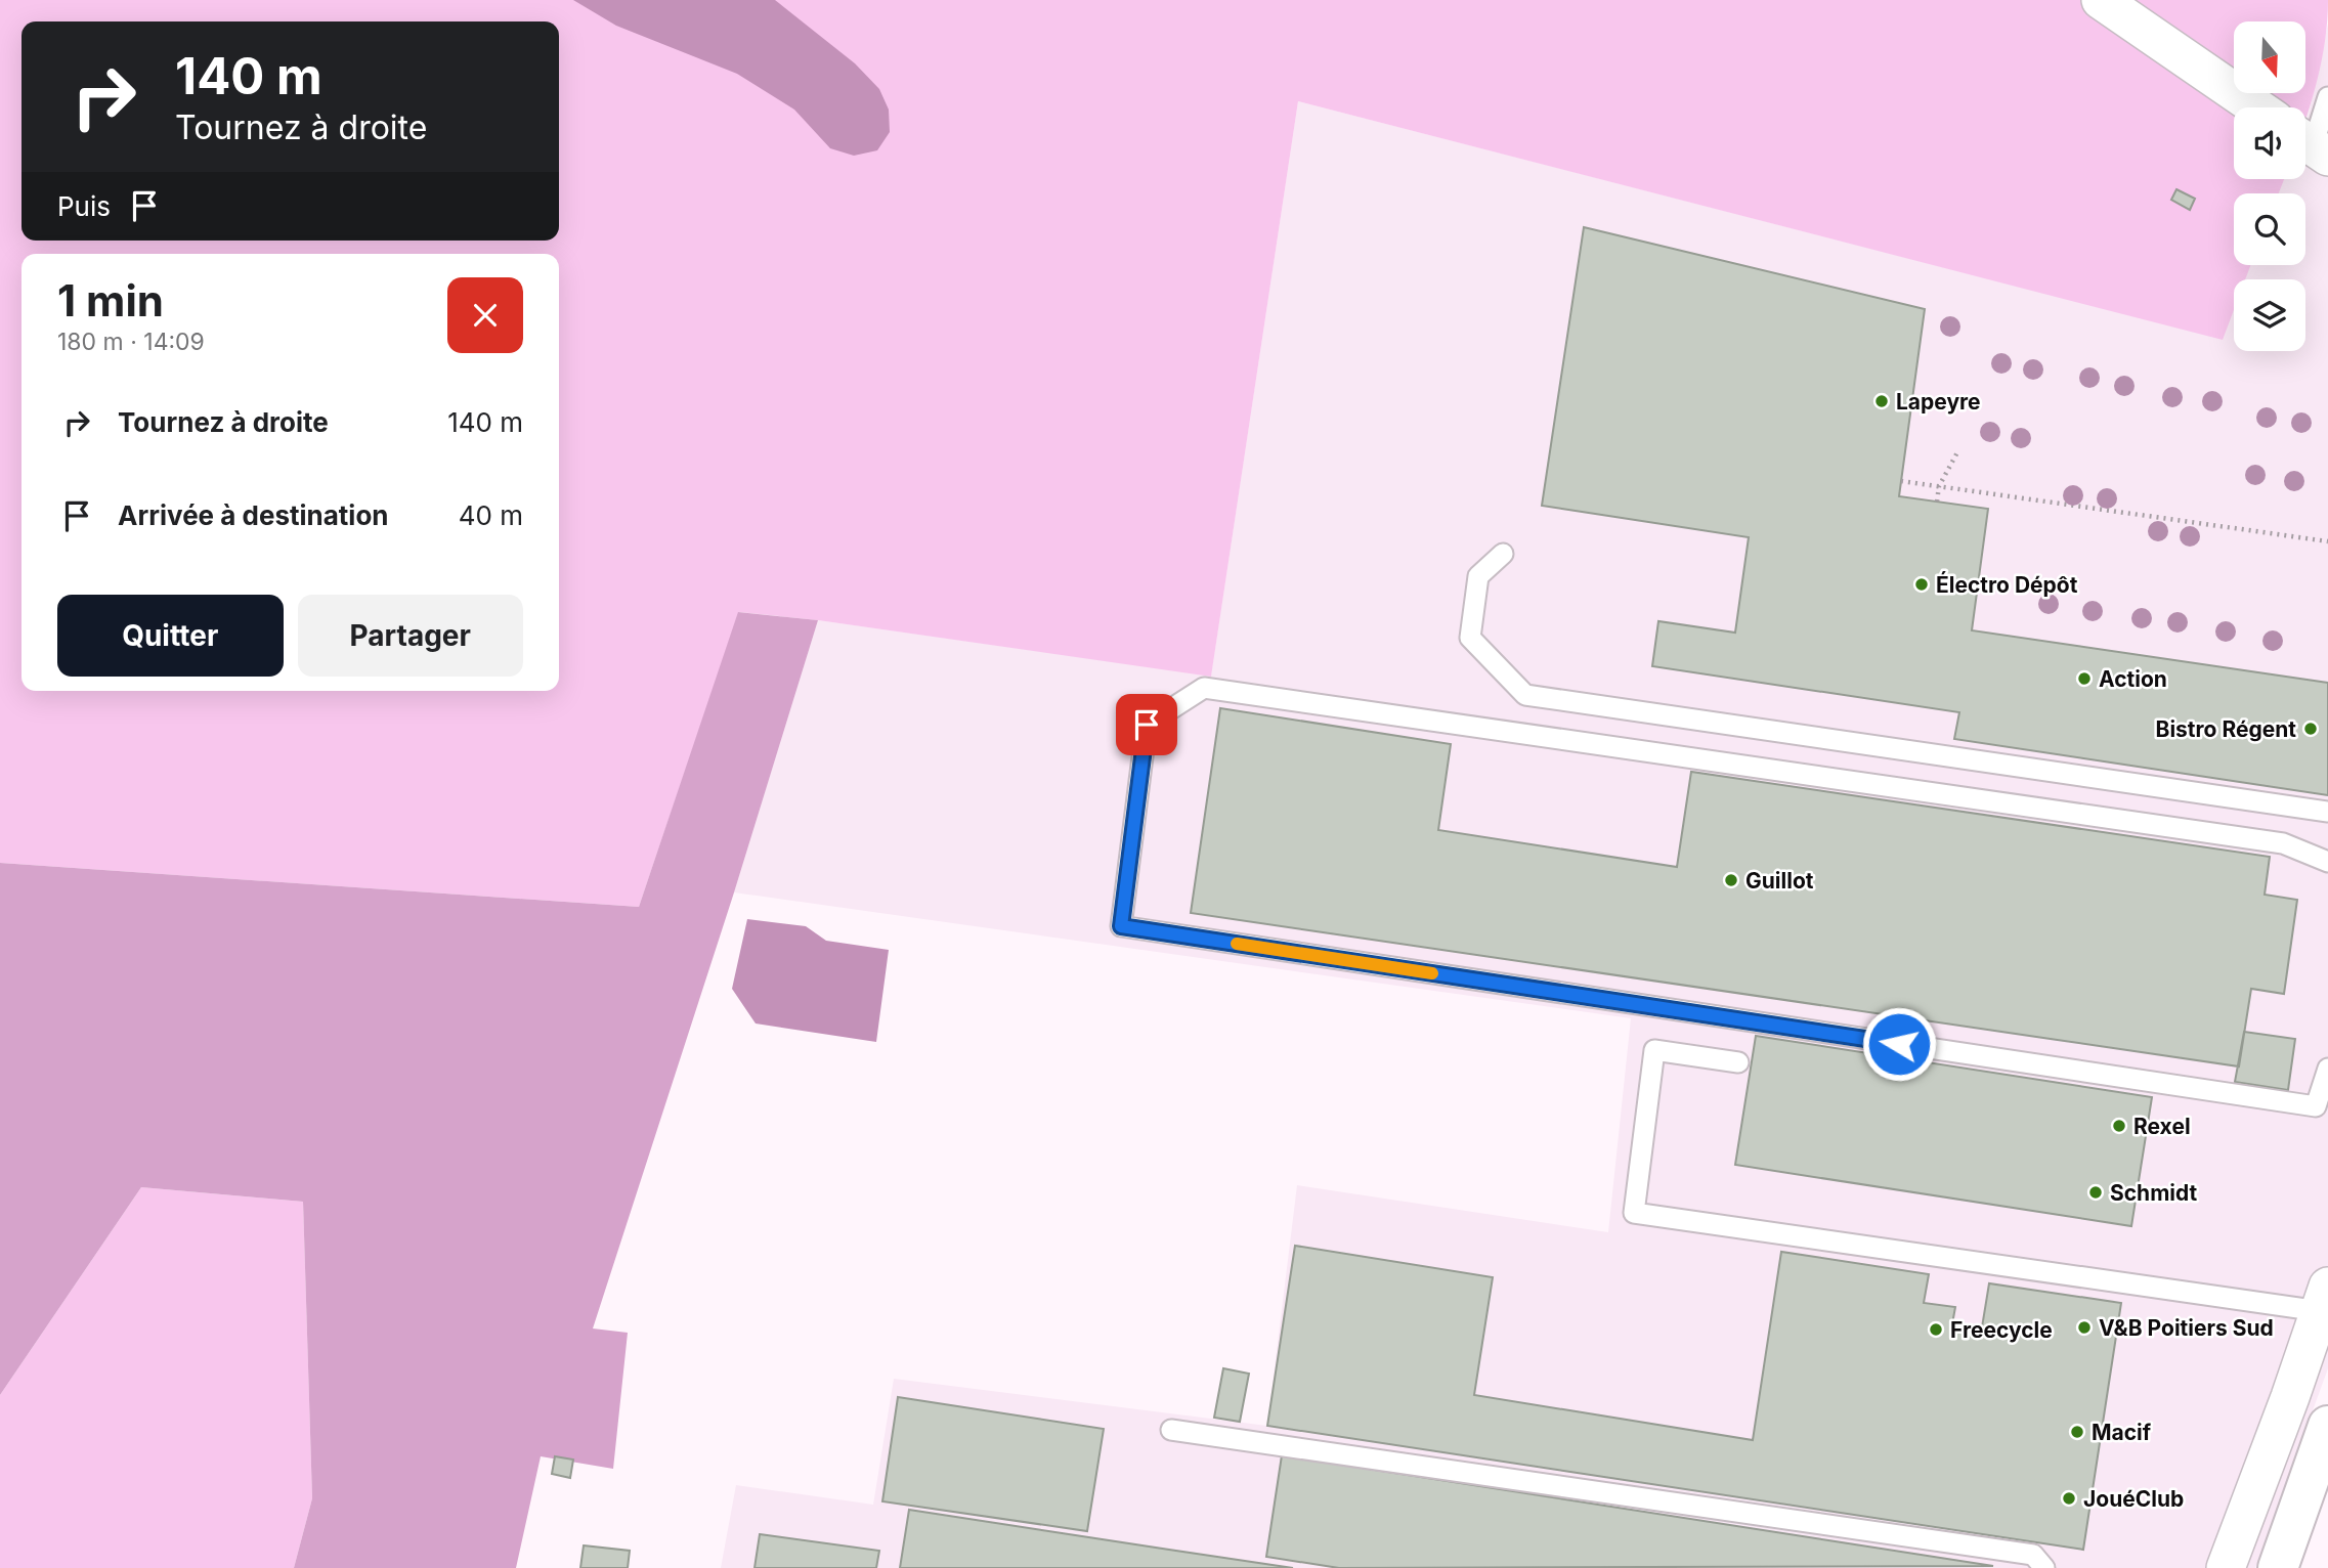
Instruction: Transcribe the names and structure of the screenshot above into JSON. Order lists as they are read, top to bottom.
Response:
{
  "places": [
    "Lapeyre",
    "Électro Dépôt",
    "Action",
    "Bistro Régent",
    "Guillot",
    "Rexel",
    "Schmidt",
    "V&B Poitiers Sud",
    "Freecycle",
    "Macif",
    "JouéClub"
  ],
  "north": "bottom",
  "page": {
    "turn": ["140 m", "Tournez à droite"],
    "then": "Puis",
    "heading": ["1 min", "180 m · 14:09"],
    "list": [
      {
        "name": "Tournez à droite",
        "value": "140 m"
      },
      {
        "name": "Arrivée à destination",
        "value": "40 m"
      }
    ],
    "buttons": ["Quitter", "Partager"]
  }
}
